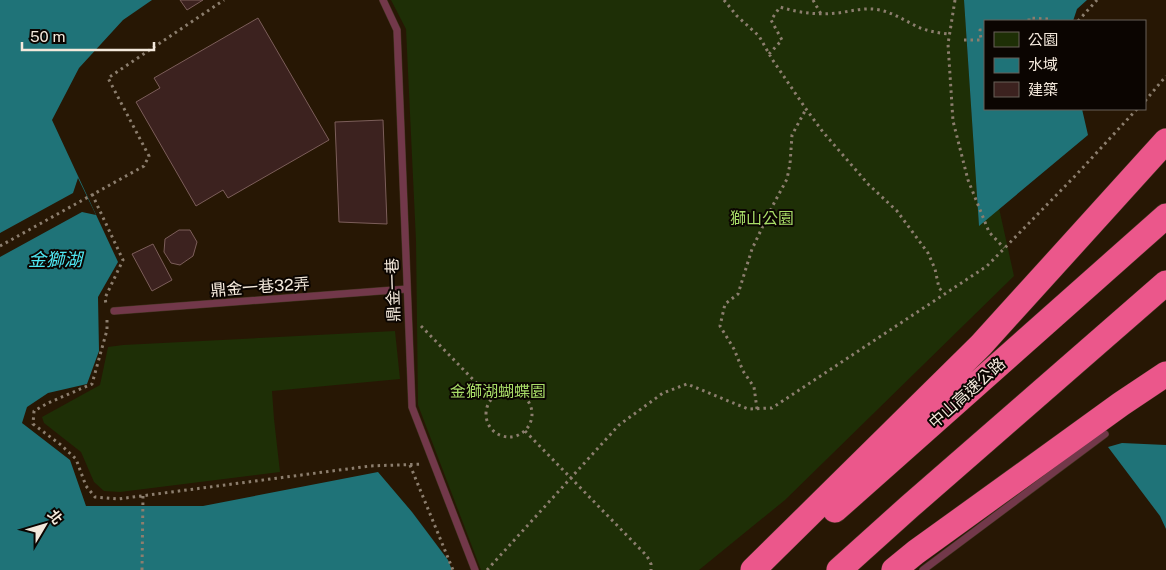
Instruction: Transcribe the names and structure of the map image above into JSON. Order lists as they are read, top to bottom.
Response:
{
  "streets": {
    "highway": ["中山高速公路"],
    "lane": ["鼎金一巷32弄", "鼎金一巷"]
  },
  "crossings": [
    ["鼎金一巷32弄", "鼎金一巷"]
  ],
  "water": ["金獅湖"],
  "parks": ["獅山公園", "金獅湖蝴蝶園"],
  "legend": ["公園", "水域", "建築"],
  "scale_bar": "50 m",
  "north": "top right"
}
